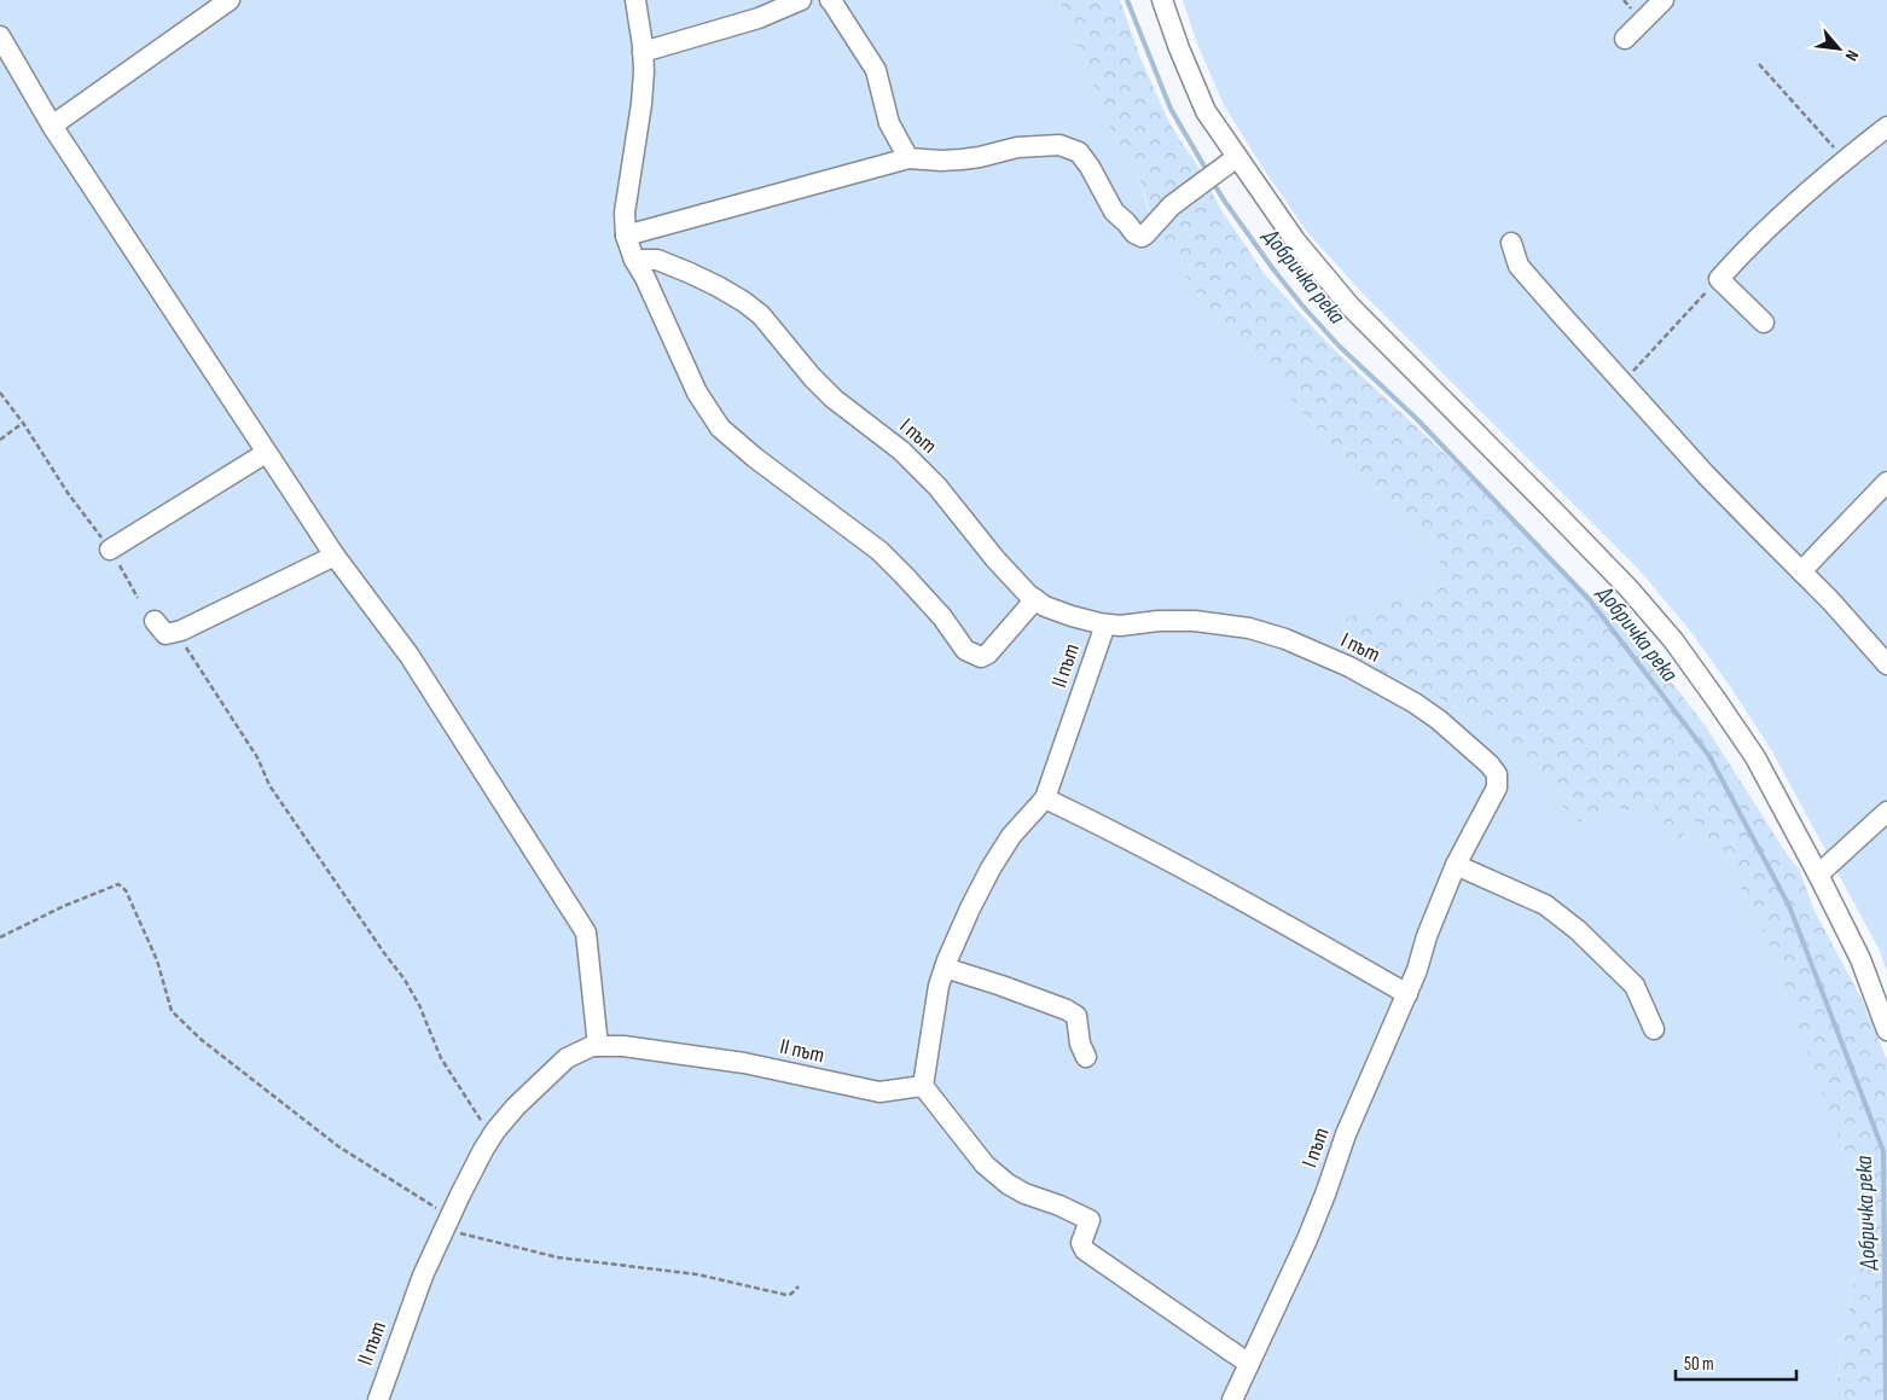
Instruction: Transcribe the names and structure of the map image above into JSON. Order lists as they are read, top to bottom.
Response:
{
  "streets": {
    "street": ["І път", "ІІ път"]
  },
  "crossings": [
    ["І път", "ІІ път"]
  ],
  "water": ["Добричка река"],
  "scale_bar": "50 m",
  "north": "bottom right"
}
